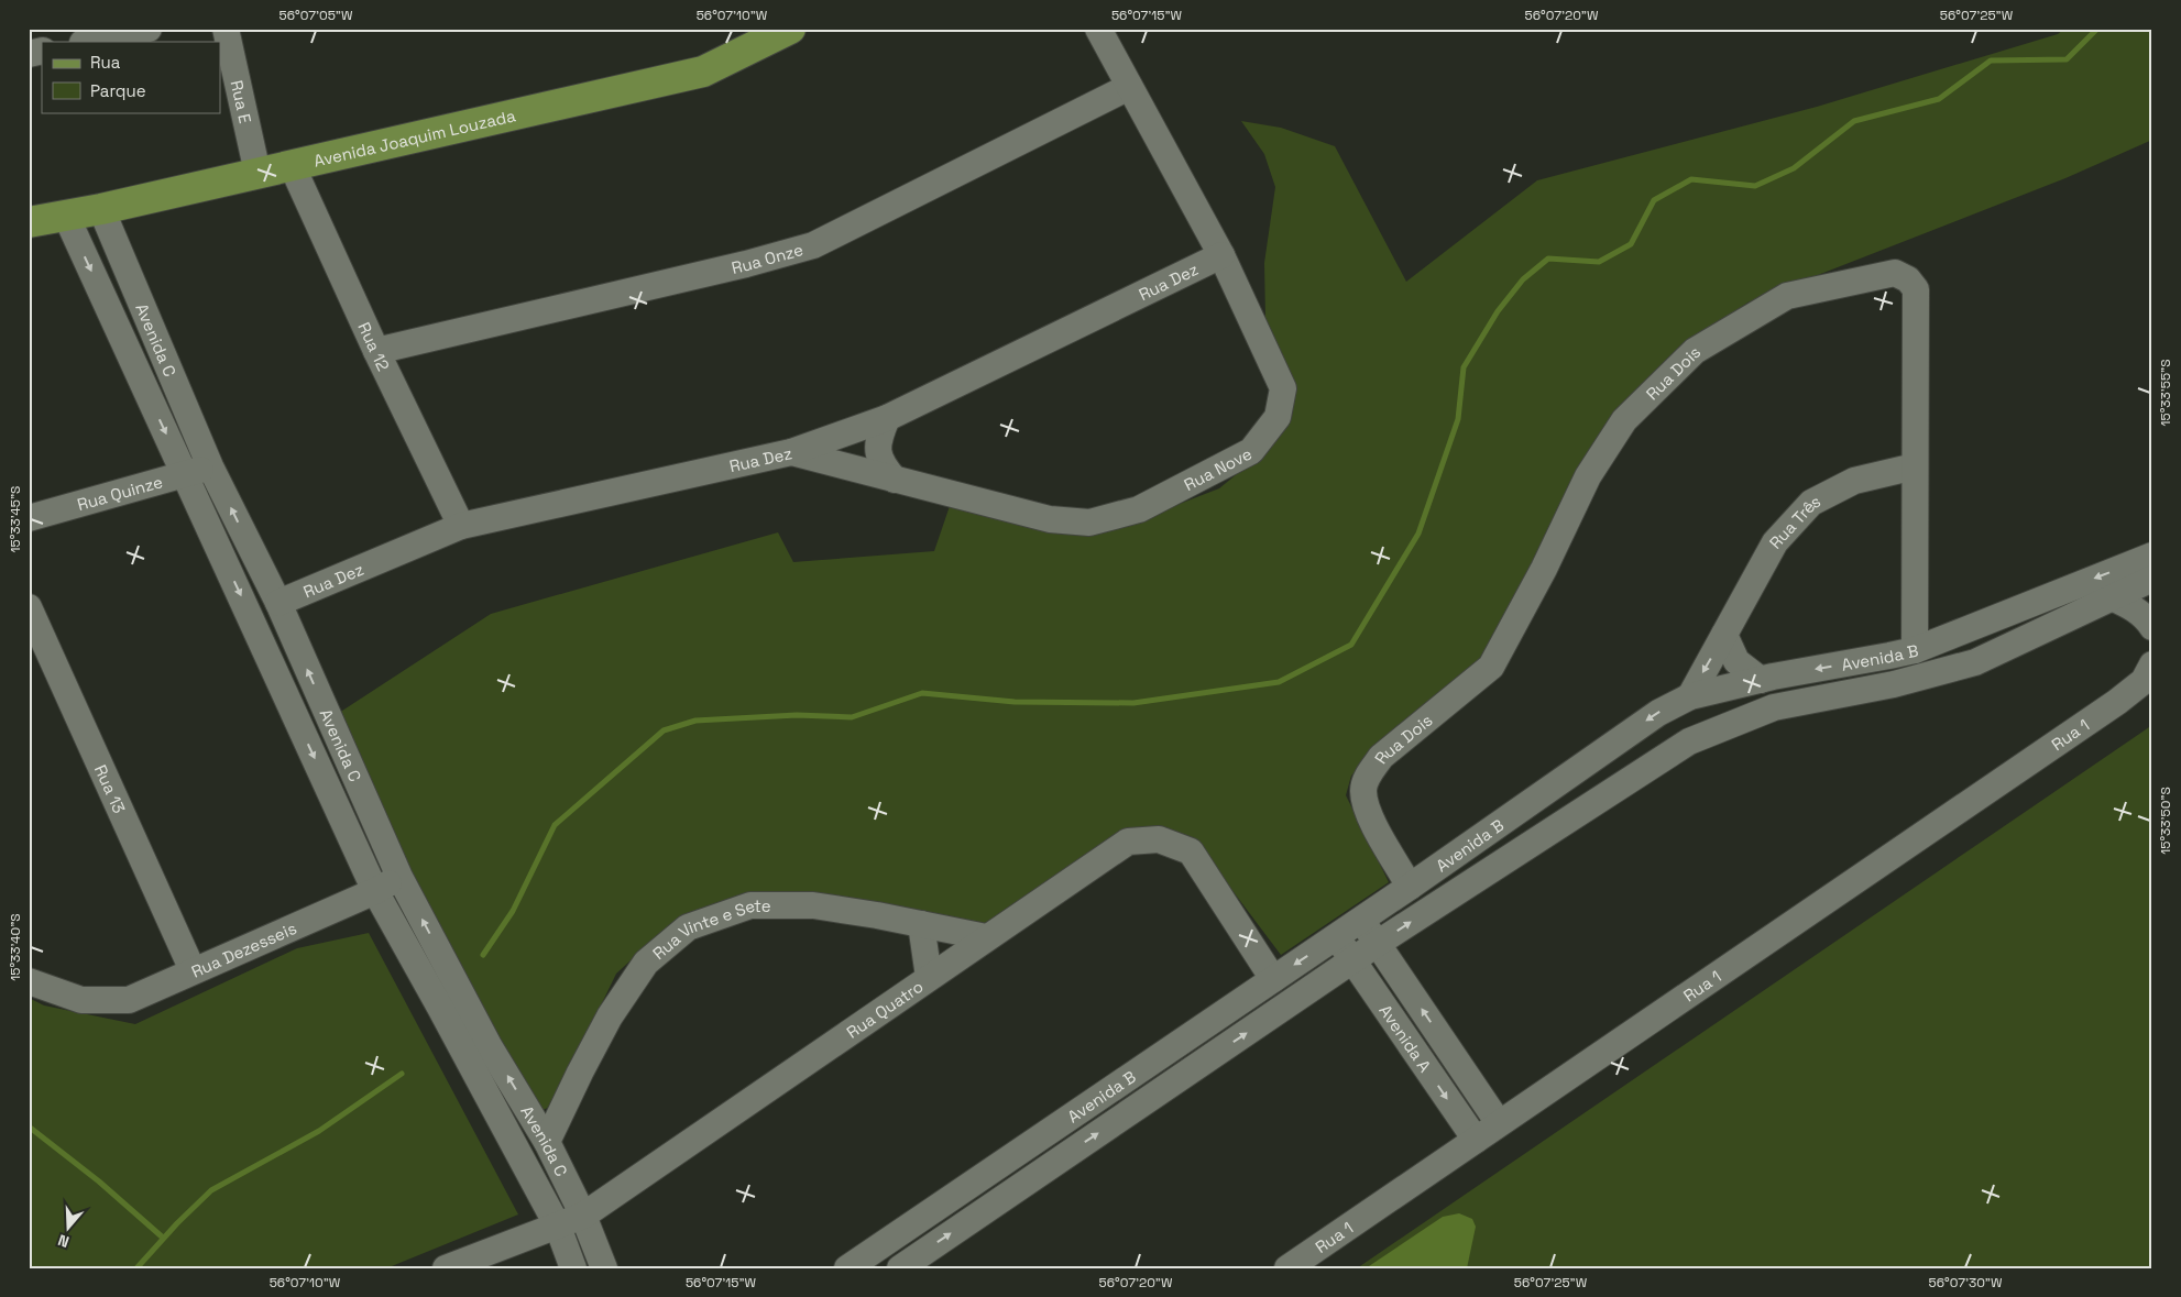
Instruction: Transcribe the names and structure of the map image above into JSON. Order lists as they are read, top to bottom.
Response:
{
  "streets": {
    "main road": ["Avenida Joaquim Louzada"],
    "street": [
      "Rua E",
      "Rua Onze",
      "Rua Dez",
      "Avenida C",
      "Rua 12",
      "Rua Dois",
      "Rua Nove",
      "Rua Quinze",
      "Rua Três",
      "Avenida B",
      "Rua 1",
      "Rua 13",
      "Rua Vinte e Sete",
      "Rua Dezesseis",
      "Rua Quatro",
      "Avenida A"
    ]
  },
  "crossings": [
    ["Rua E", "Avenida Joaquim Louzada"],
    ["Avenida Joaquim Louzada", "Avenida C"],
    ["Avenida Joaquim Louzada", "Rua 12"],
    ["Rua Onze", "Rua 12"],
    ["Rua Onze", "Rua Nove"],
    ["Rua Dez", "Avenida C"],
    ["Rua Dez", "Rua 12"],
    ["Rua Dez", "Rua Nove"],
    ["Avenida C", "Rua Quinze"],
    ["Avenida C", "Rua Vinte e Sete"],
    ["Avenida C", "Rua Dezesseis"],
    ["Avenida C", "Rua Quatro"],
    ["Rua Dois", "Rua Três"],
    ["Rua Dois", "Avenida B"],
    ["Rua Três", "Avenida B"],
    ["Avenida B", "Rua Quatro"],
    ["Avenida B", "Avenida A"],
    ["Rua 1", "Avenida A"],
    ["Rua 13", "Rua Dezesseis"],
    ["Rua Vinte e Sete", "Rua Quatro"]
  ],
  "legend": ["Rua", "Parque"],
  "north": "bottom",
  "coordinates": [
    "56°07'05\"W",
    "56°07'10\"W",
    "56°07'15\"W",
    "56°07'20\"W",
    "56°07'25\"W",
    "15°33'55\"S",
    "15°33'45\"S",
    "15°33'50\"S",
    "15°33'40\"S",
    "56°07'30\"W"
  ]
}
